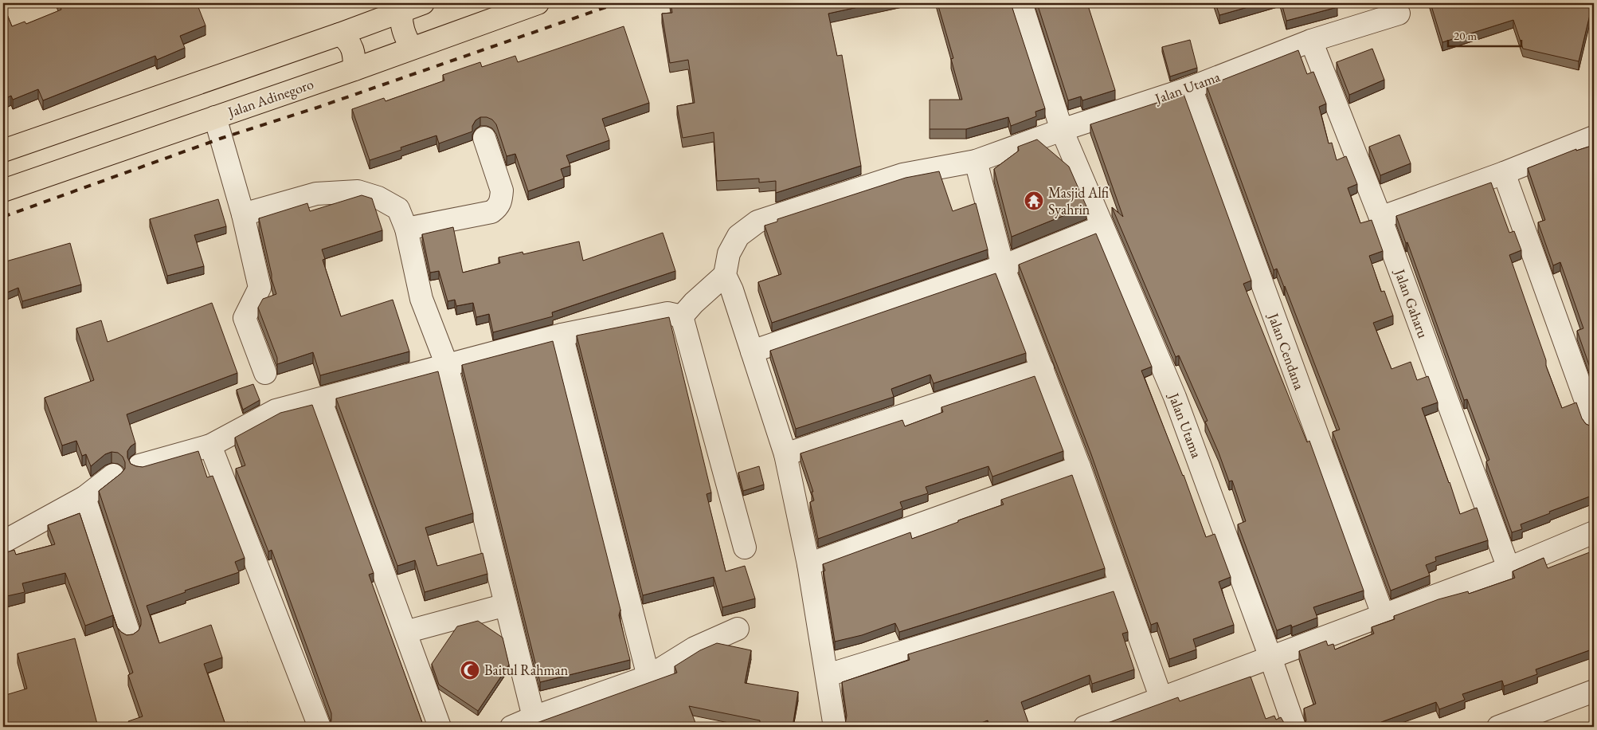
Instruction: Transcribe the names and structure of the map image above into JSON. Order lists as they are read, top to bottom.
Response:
{
  "streets": {
    "highway": ["Jalan Adinegoro"],
    "street": ["Jalan Utama", "Jalan Gaharu", "Jalan Cendana"]
  },
  "crossings": [
    ["Jalan Utama", "Jalan Gaharu"],
    ["Jalan Utama", "Jalan Cendana"]
  ],
  "places": {
    "temple": ["Masjid Alfi Syahrin"],
    "mosque": ["Baitul Rahman"]
  },
  "scale_bar": "20 m"
}
